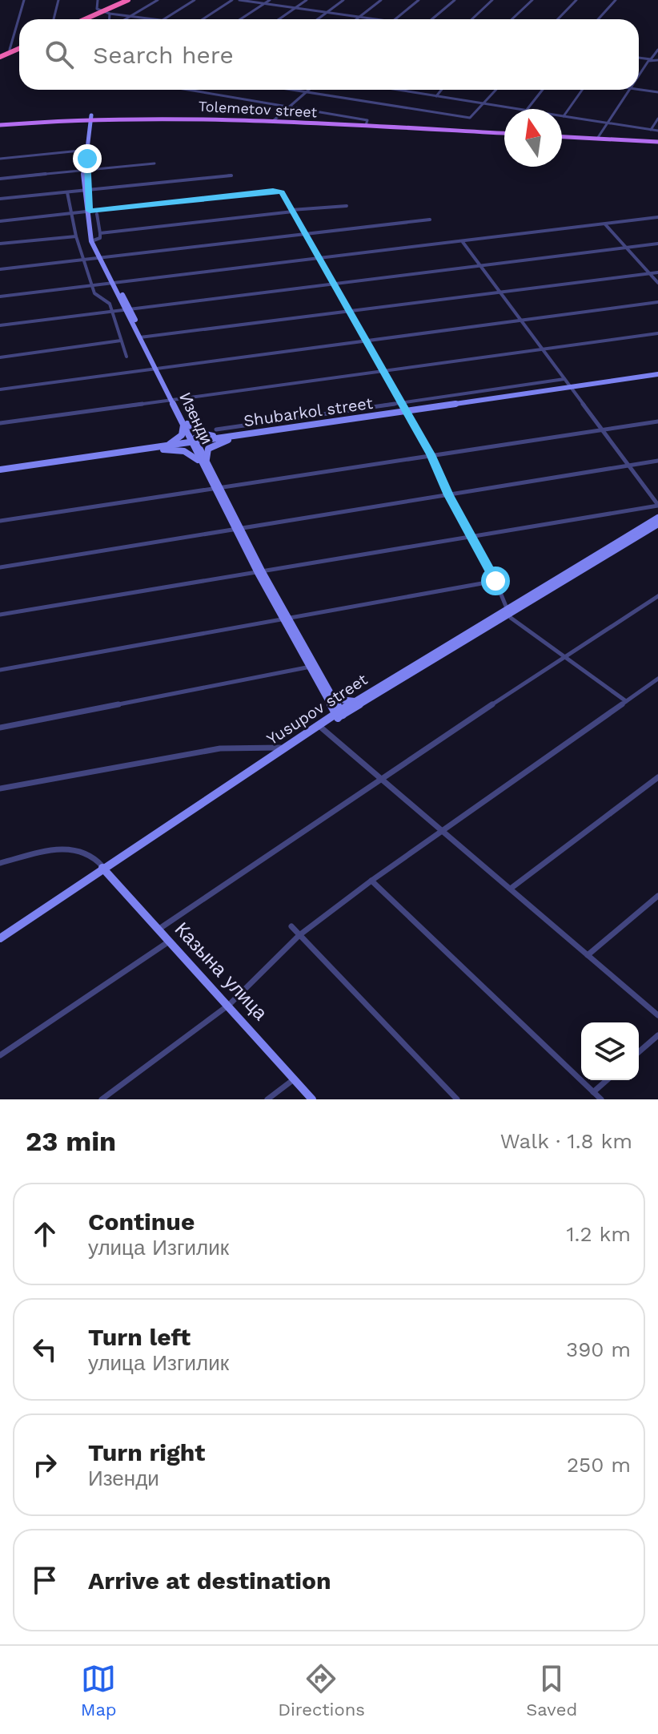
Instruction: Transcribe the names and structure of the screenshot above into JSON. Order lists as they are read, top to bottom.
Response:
{
  "streets": {
    "main road": ["Tolemetov street"],
    "street": [
      "Shubarkol street",
      "Изенди",
      "Yusupov street",
      "Казына улица"
    ]
  },
  "crossings": [
    ["Tolemetov street", "Изенди"],
    ["Shubarkol street", "Изенди"],
    ["Изенди", "Yusupov street"],
    ["Yusupov street", "Казына улица"]
  ],
  "north": "top",
  "page": {
    "search": "Search here",
    "heading": ["23 min", "Walk · 1.8 km"],
    "list": [
      ["Continue", "улица Изгилик", "1.2 km"],
      ["Turn left", "улица Изгилик", "390 m"],
      ["Turn right", "Изенди", "250 m"],
      "Arrive at destination"
    ],
    "nav": ["Map", "Directions", "Saved"]
  }
}
